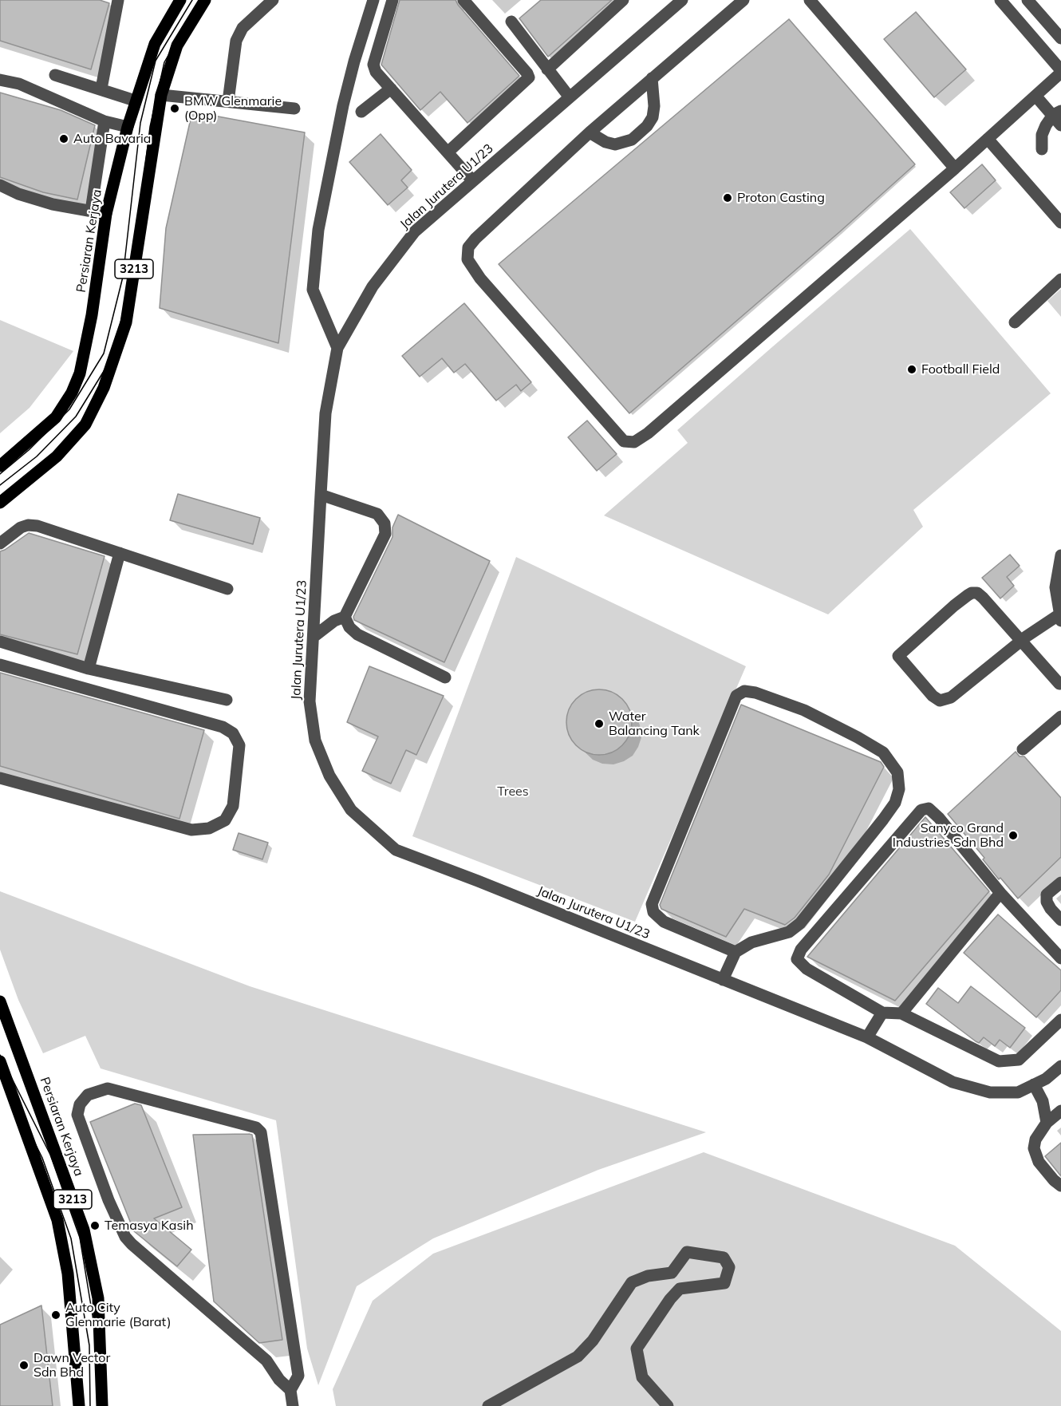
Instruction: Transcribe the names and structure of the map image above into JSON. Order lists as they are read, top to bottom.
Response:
{
  "streets": {
    "main road": ["Persiaran Kerjaya", "3213"],
    "street": ["Jalan Jurutera U1/23"]
  },
  "parks": ["Trees"],
  "places": [
    "BMW Glenmarie (Opp)",
    "Auto Bavaria",
    "Proton Casting",
    "Football Field",
    "Water Balancing Tank",
    "Sanyco Grand Industries Sdn Bhd",
    "Temasya Kasih",
    "Auto City Glenmarie (Barat)",
    "Dawn Vector Sdn Bhd"
  ]
}
